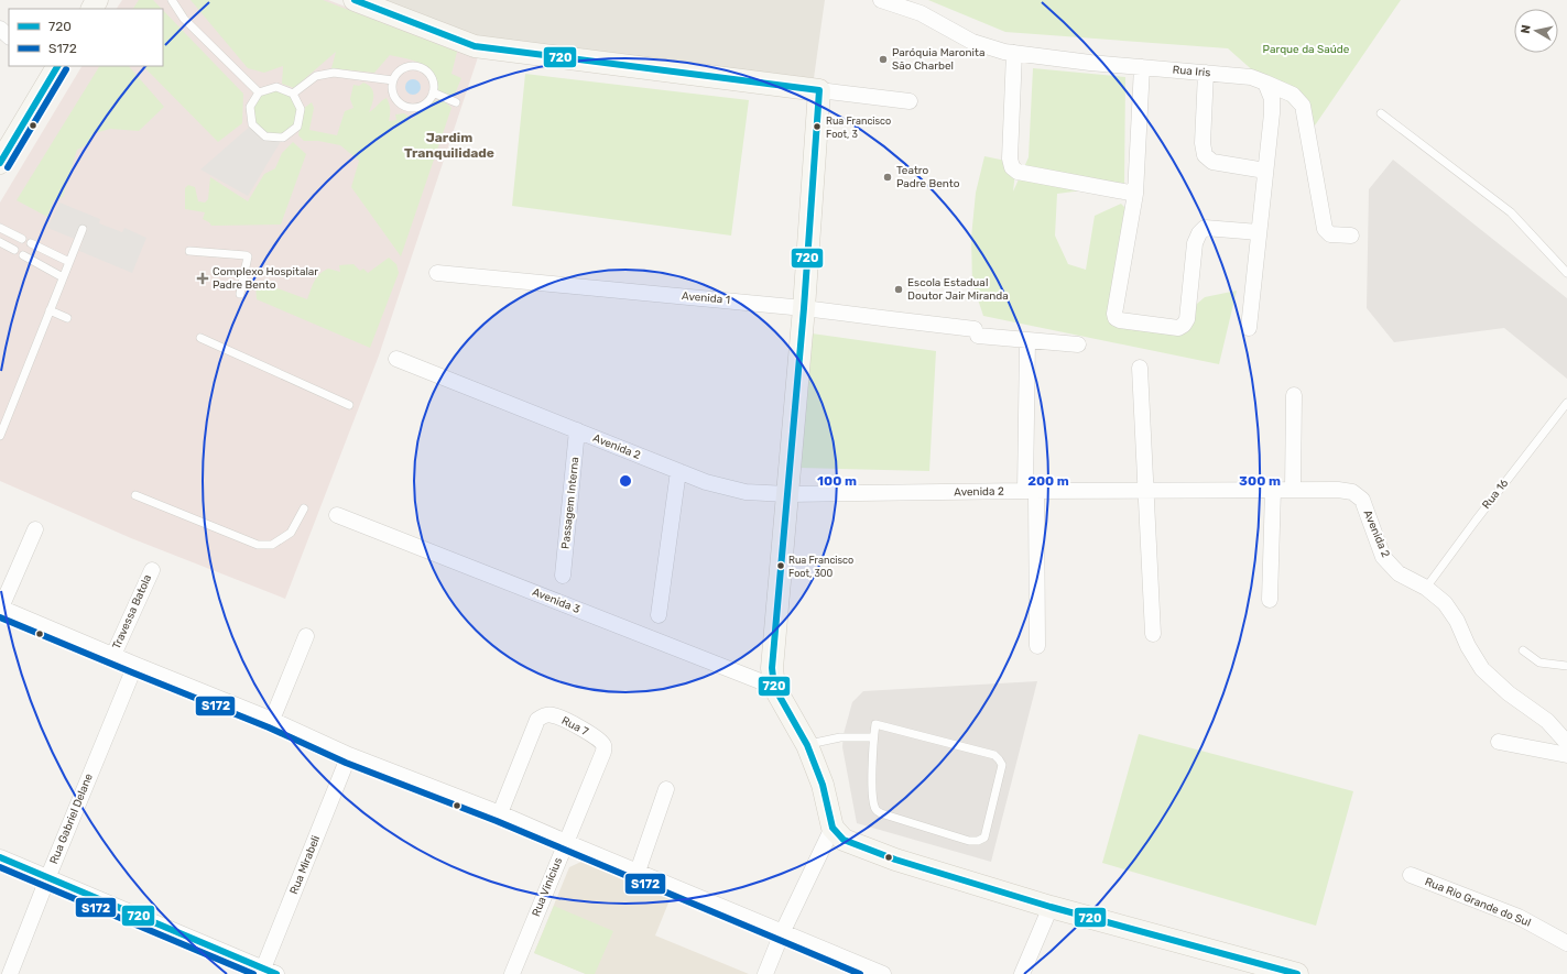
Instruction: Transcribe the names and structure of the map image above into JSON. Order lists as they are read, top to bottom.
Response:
{
  "streets": {
    "street": [
      "Rua Iris",
      "Avenida 1",
      "Avenida 2",
      "Passagem Interna",
      "Avenida 3",
      "Travessa Batola",
      "Rua 7",
      "Rua Gabriel Delane",
      "Rua Mirabeli",
      "Rua Vinícius",
      "Rua Rio Grande do Sul"
    ],
    "lane": ["Rua 16"]
  },
  "crossings": [
    ["Avenida 2", "Rua 16"],
    ["Avenida 2", "Passagem Interna"],
    ["Rua 7", "Rua Vinícius"]
  ],
  "districts": ["Jardim Tranquilidade"],
  "parks": ["Parque da Saúde"],
  "places": {
    "other": [
      "Paróquia Maronita São Charbel",
      "Rua Francisco Foot, 3",
      "Teatro Padre Bento",
      "Escola Estadual Doutor Jair Miranda",
      "Rua Francisco Foot, 300"
    ],
    "health": ["Complexo Hospitalar Padre Bento"]
  },
  "lines": ["transit line 720", "transit line S172"],
  "legend": ["720", "S172"],
  "north": "left",
  "rings": ["100 m", "200 m", "300 m"]
}
